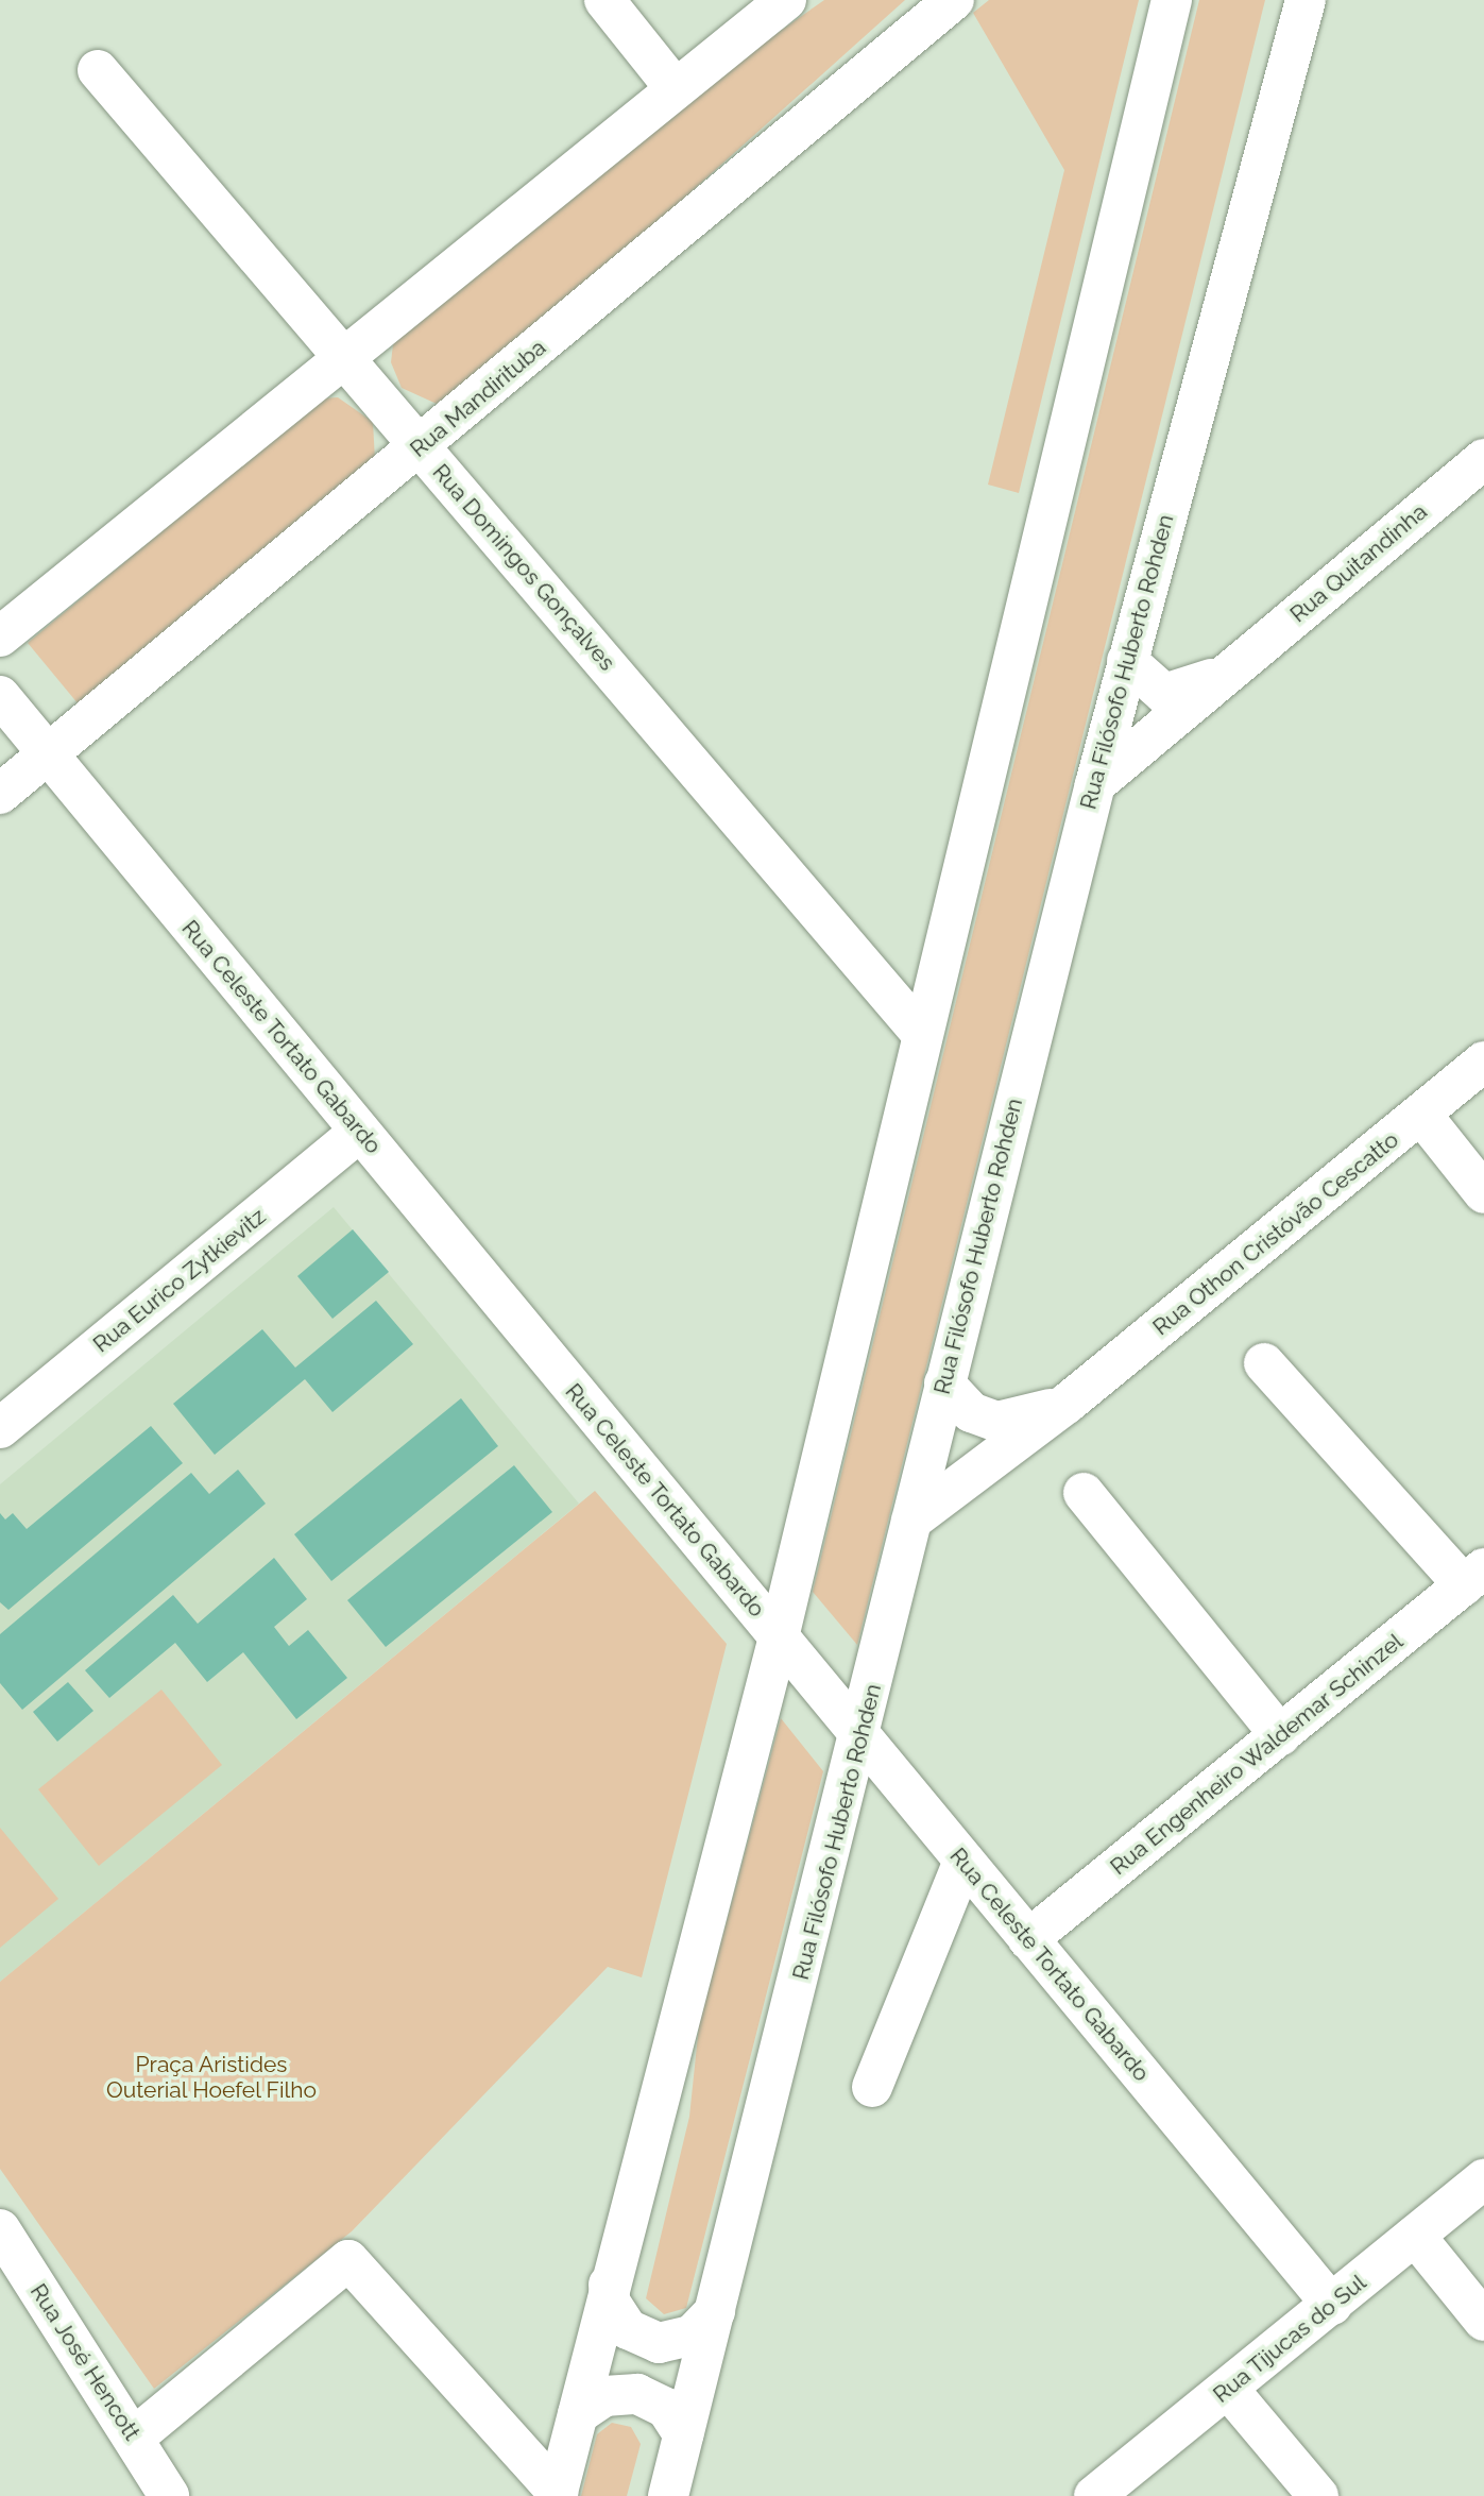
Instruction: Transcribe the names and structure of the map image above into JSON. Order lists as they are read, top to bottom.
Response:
{
  "streets": {
    "street": [
      "Rua Mandirituba",
      "Rua Quitandinha",
      "Rua Domingos Gonçalves",
      "Rua Filósofo Huberto Rohden",
      "Rua Celeste Tortato Gabardo",
      "Rua Othon Cristóvão Cescatto",
      "Rua Eurico Zytkievitz",
      "Rua Engenheiro Waldemar Schinzel",
      "Rua Tijucas do Sul",
      "Rua José Hencott"
    ]
  },
  "crossings": [
    ["Rua Mandirituba", "Rua Domingos Gonçalves"],
    ["Rua Mandirituba", "Rua Celeste Tortato Gabardo"],
    ["Rua Quitandinha", "Rua Filósofo Huberto Rohden"],
    ["Rua Filósofo Huberto Rohden", "Rua Celeste Tortato Gabardo"],
    ["Rua Filósofo Huberto Rohden", "Rua Othon Cristóvão Cescatto"],
    ["Rua Celeste Tortato Gabardo", "Rua Eurico Zytkievitz"],
    ["Rua Celeste Tortato Gabardo", "Rua Engenheiro Waldemar Schinzel"],
    ["Rua Celeste Tortato Gabardo", "Rua Tijucas do Sul"]
  ],
  "parks": ["Praça Aristides Outerial Hoefel Filho"]
}
